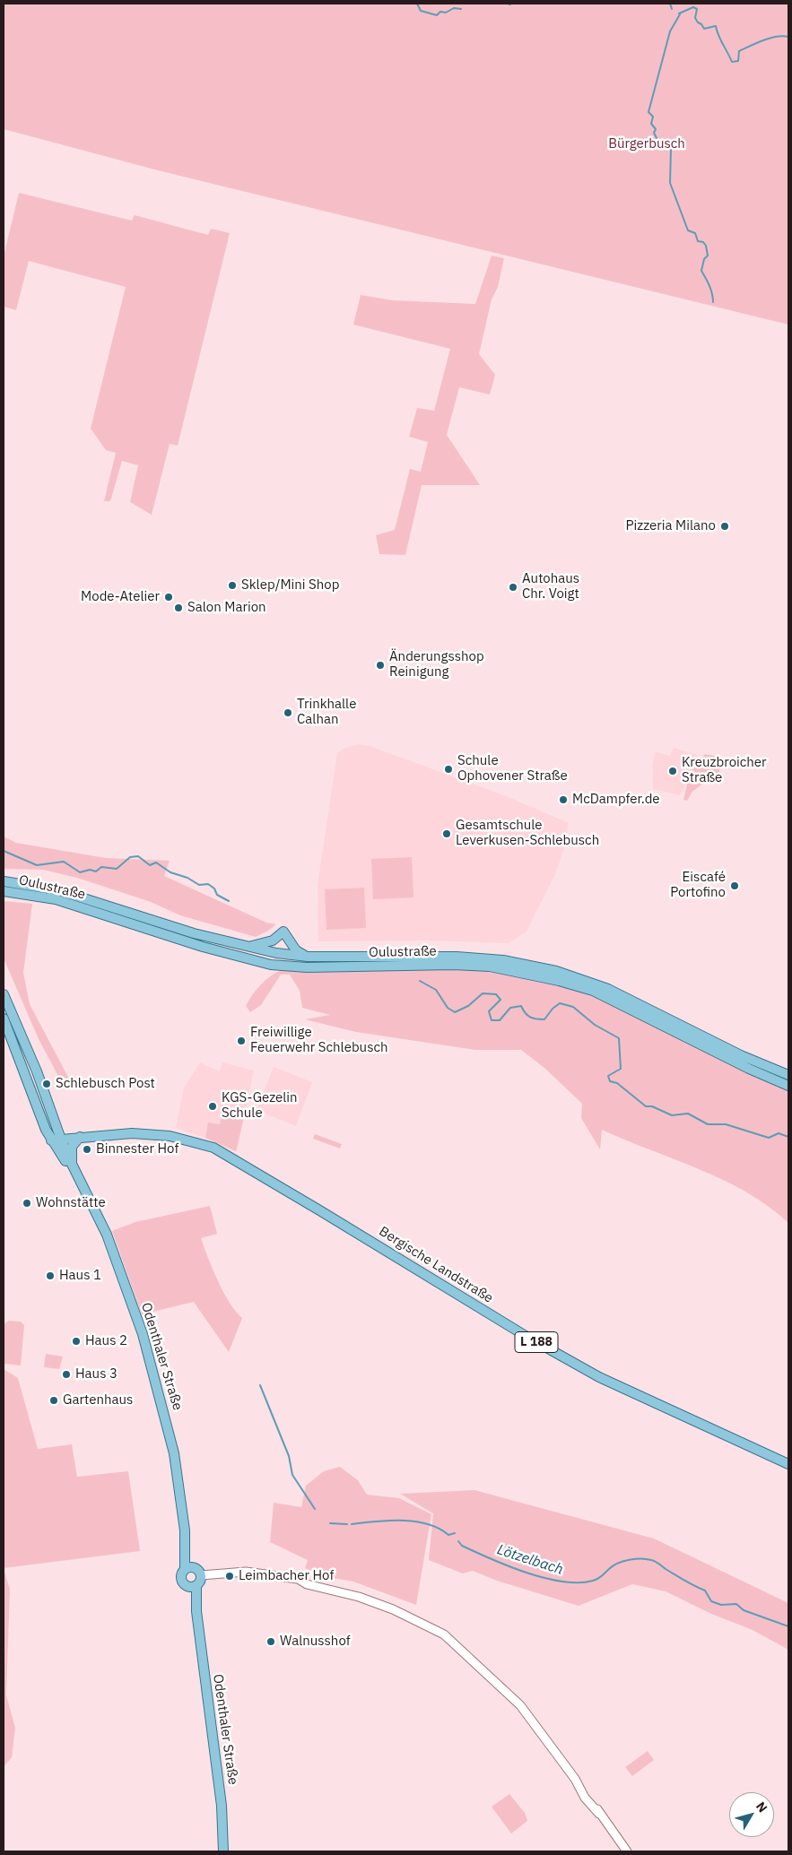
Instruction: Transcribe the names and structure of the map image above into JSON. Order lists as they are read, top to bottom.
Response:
{
  "streets": {
    "main road": [
      "Oulustraße",
      "Bergische Landstraße",
      "L 188",
      "Odenthaler Straße"
    ]
  },
  "crossings": [
    ["Bergische Landstraße", "L 188"],
    ["Bergische Landstraße", "Odenthaler Straße"],
    ["L 188", "Odenthaler Straße"]
  ],
  "water": ["Lötzelbach"],
  "parks": ["Bürgerbusch"],
  "places": [
    "Pizzeria Milano",
    "Sklep/Mini Shop",
    "Autohaus Chr. Voigt",
    "Mode-Atelier",
    "Salon Marion",
    "Änderungsshop Reinigung",
    "Trinkhalle Calhan",
    "Schule Ophovener Straße",
    "Kreuzbroicher Straße",
    "McDampfer.de",
    "Gesamtschule Leverkusen-Schlebusch",
    "Eiscafé Portofino",
    "Freiwillige Feuerwehr Schlebusch",
    "Schlebusch Post",
    "KGS-Gezelin Schule",
    "Binnester Hof",
    "Wohnstätte",
    "Haus 1",
    "Haus 2",
    "Haus 3",
    "Gartenhaus",
    "Leimbacher Hof",
    "Walnusshof"
  ],
  "north": "top right"
}
